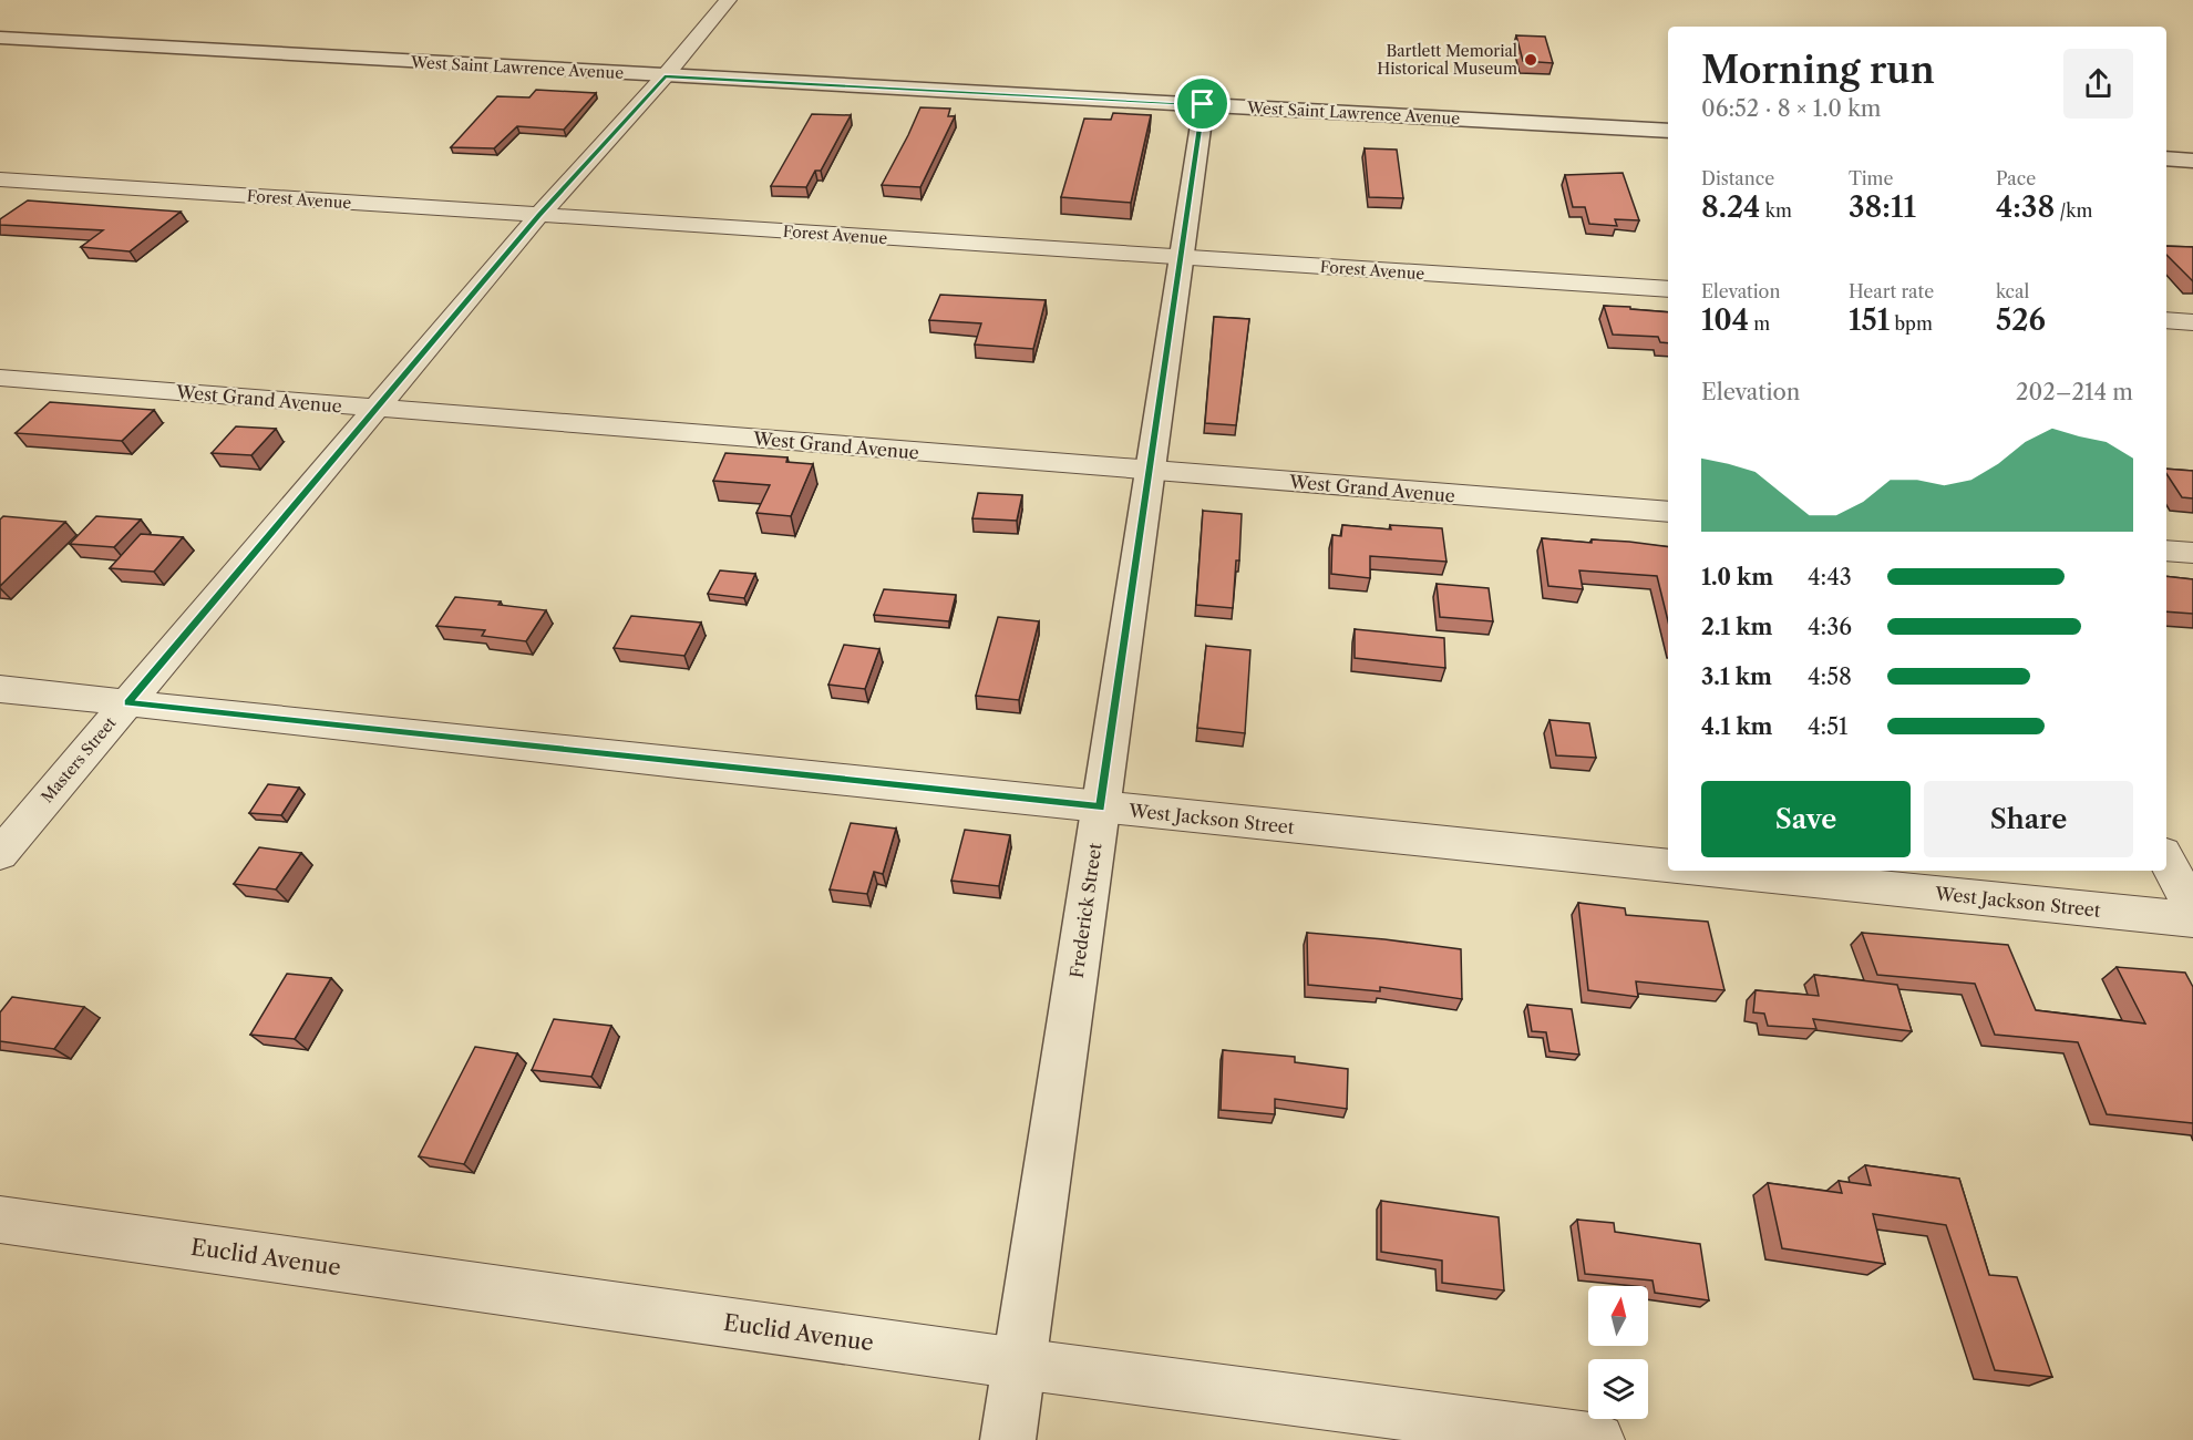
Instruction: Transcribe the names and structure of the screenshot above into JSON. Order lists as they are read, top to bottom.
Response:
{
  "streets": {
    "street": [
      "West Saint Lawrence Avenue",
      "Forest Avenue",
      "West Grand Avenue",
      "Masters Street",
      "West Jackson Street",
      "Frederick Street",
      "Euclid Avenue"
    ]
  },
  "crossings": [
    ["West Saint Lawrence Avenue", "Masters Street"],
    ["West Saint Lawrence Avenue", "Frederick Street"],
    ["Forest Avenue", "Masters Street"],
    ["Forest Avenue", "Frederick Street"],
    ["West Grand Avenue", "Masters Street"],
    ["West Grand Avenue", "Frederick Street"],
    ["Masters Street", "West Jackson Street"],
    ["West Jackson Street", "Frederick Street"],
    ["Frederick Street", "Euclid Avenue"]
  ],
  "places": ["Bartlett Memorial Historical Museum"],
  "north": "top",
  "page": {
    "heading": ["Morning run", "06:52 · 8 × 1.0 km"],
    "stats": [
      ["Distance", "8.24 km"],
      ["Time", "38:11"],
      ["Pace", "4:38 /km"],
      ["Elevation", "104 m"],
      ["Heart rate", "151 bpm"],
      ["kcal", "526"]
    ],
    "chart": ["Elevation", "202–214 m"],
    "list": [
      {
        "name": "1.0 km",
        "note": "4:43"
      },
      {
        "name": "2.1 km",
        "note": "4:36"
      },
      {
        "name": "3.1 km",
        "note": "4:58"
      },
      {
        "name": "4.1 km",
        "note": "4:51"
      }
    ],
    "buttons": ["Save", "Share"]
  }
}
